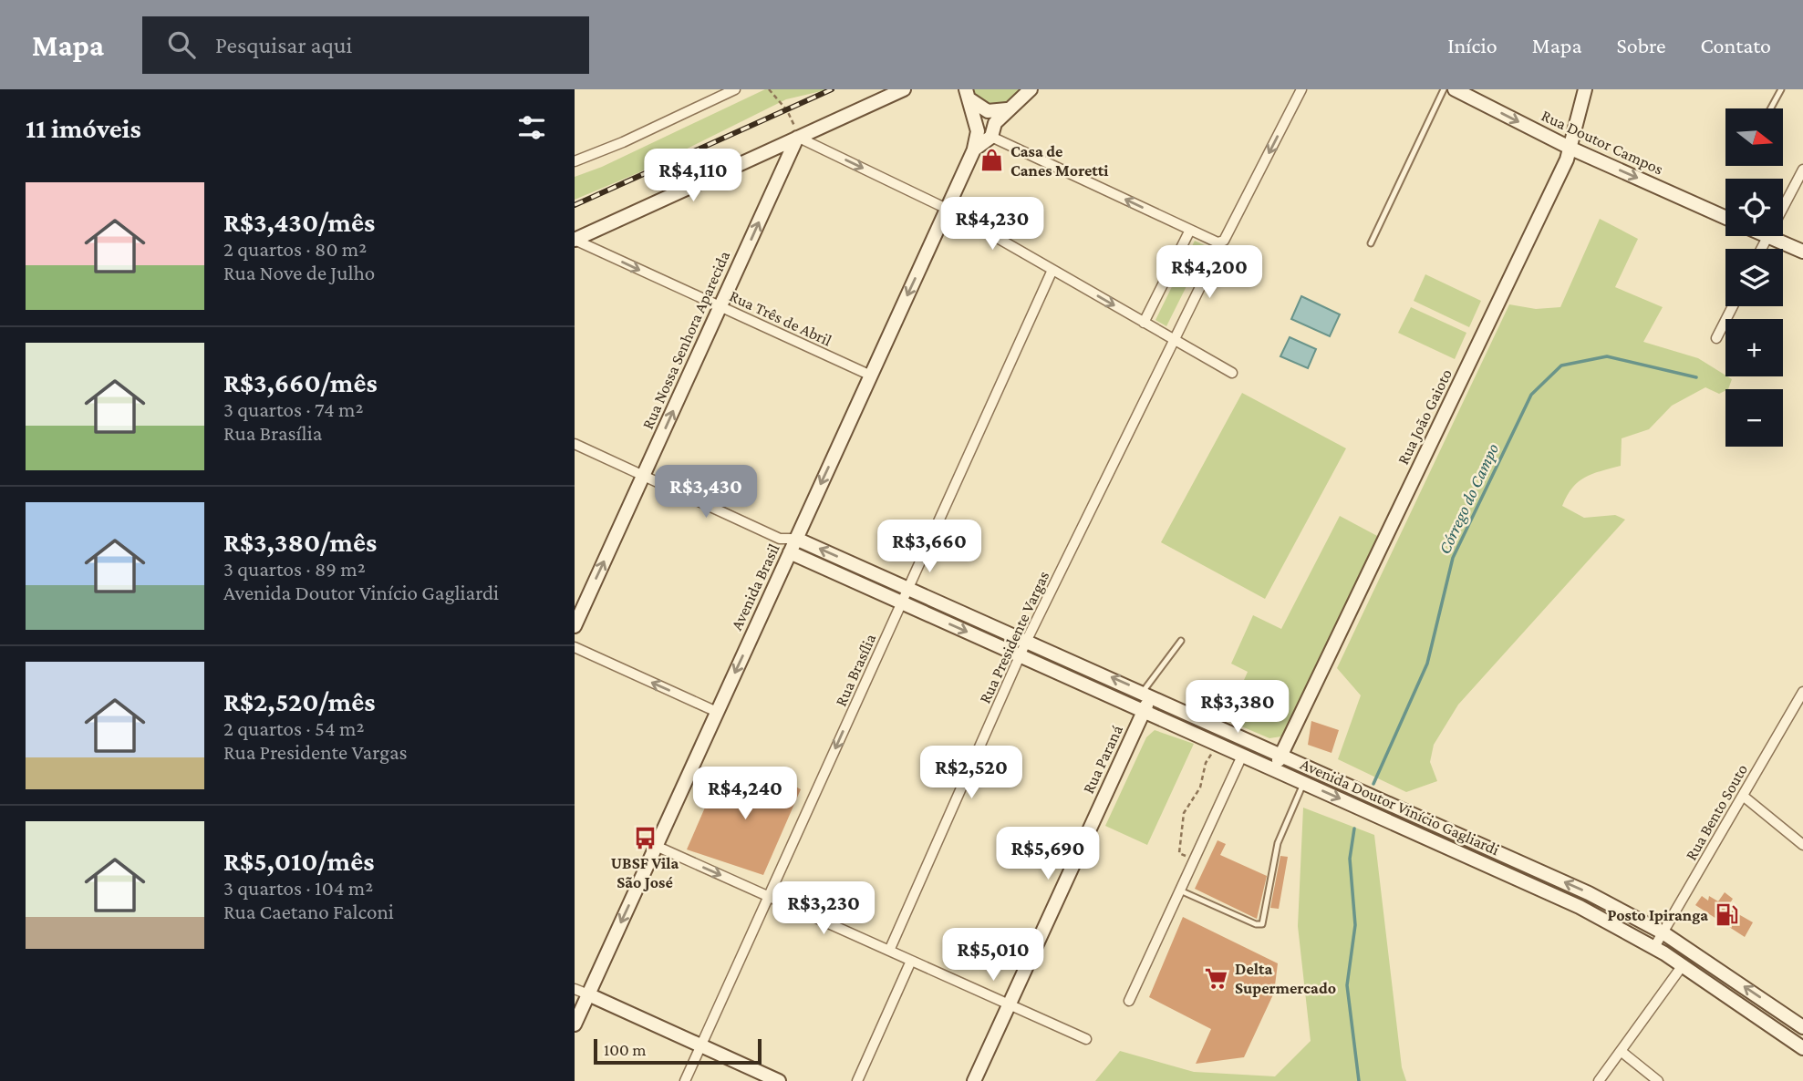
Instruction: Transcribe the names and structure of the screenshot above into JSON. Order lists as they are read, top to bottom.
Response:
{
  "streets": {
    "street": [
      "Rua Doutor Campos",
      "Rua Três de Abril",
      "Rua Nossa Senhora Aparecida",
      "Rua João Gaioto",
      "Avenida Brasil",
      "Rua Presidente Vargas",
      "Rua Brasília",
      "Rua Paraná",
      "Avenida Doutor Vinício Gagliardi",
      "Rua Bento Souto"
    ]
  },
  "crossings": [
    ["Rua Doutor Campos", "Rua João Gaioto"],
    ["Rua Três de Abril", "Rua Nossa Senhora Aparecida"],
    ["Rua Três de Abril", "Avenida Brasil"],
    ["Rua João Gaioto", "Avenida Doutor Vinício Gagliardi"],
    ["Avenida Brasil", "Avenida Doutor Vinício Gagliardi"],
    ["Rua Presidente Vargas", "Avenida Doutor Vinício Gagliardi"],
    ["Rua Brasília", "Avenida Doutor Vinício Gagliardi"],
    ["Rua Paraná", "Avenida Doutor Vinício Gagliardi"],
    ["Avenida Doutor Vinício Gagliardi", "Rua Bento Souto"]
  ],
  "one_way": [
    "Rua Doutor Campos",
    "Rua Três de Abril",
    "Rua Nossa Senhora Aparecida",
    "Avenida Brasil",
    "Rua Brasília"
  ],
  "water": ["Córrego do Campo"],
  "places": {
    "shop": ["Casa de Canes Moretti"],
    "bus stop": ["UBSF Vila São José"],
    "fuel station": ["Posto Ipiranga"],
    "supermarket": ["Delta Supermercado"]
  },
  "scale_bar": "100 m",
  "north": "right",
  "page": {
    "header": "Mapa",
    "search": "Pesquisar aqui",
    "nav": [
      "Início",
      "Mapa",
      "Sobre",
      "Contato"
    ],
    "heading": "11 imóveis",
    "map_buttons": ["+", "−"],
    "price": [
      "R$4,110",
      "R$4,230",
      "R$4,200",
      "R$3,430",
      "R$3,660",
      "R$3,380",
      "R$2,520",
      "R$4,240",
      "R$5,690",
      "R$3,230",
      "R$5,010"
    ],
    "list": [
      {
        "name": "R$3,430/mês",
        "note": "2 quartos · 80 m² · Rua Nove de Julho"
      },
      {
        "name": "R$3,660/mês",
        "note": "3 quartos · 74 m² · Rua Brasília"
      },
      {
        "name": "R$3,380/mês",
        "note": "3 quartos · 89 m² · Avenida Doutor Vinício Gagliardi"
      },
      {
        "name": "R$2,520/mês",
        "note": "2 quartos · 54 m² · Rua Presidente Vargas"
      },
      {
        "name": "R$5,010/mês",
        "note": "3 quartos · 104 m² · Rua Caetano Falconi"
      }
    ],
    "scale": "100 m"
  }
}
